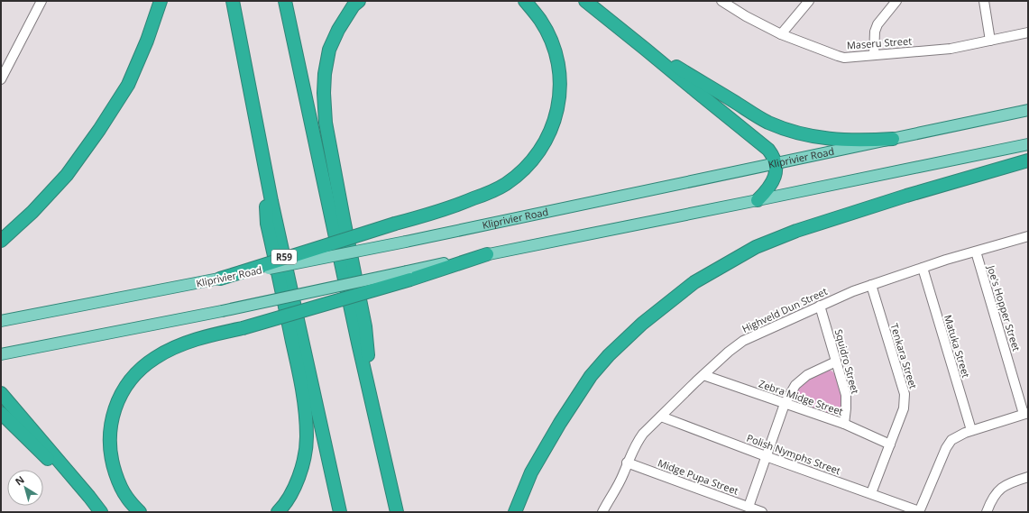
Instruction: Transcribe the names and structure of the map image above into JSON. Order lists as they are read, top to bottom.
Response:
{
  "streets": {
    "highway": ["R59"],
    "main road": ["Kliprivier Road"],
    "street": [
      "Maseru Street",
      "Joe's Hopper Street",
      "Highveld Dun Street",
      "Matuka Street",
      "Tenkara Street",
      "Squidro Street",
      "Zebra Midge Street",
      "Polish Nymphs Street",
      "Midge Pupa Street"
    ]
  },
  "crossings": [
    ["Joe's Hopper Street", "Highveld Dun Street"],
    ["Highveld Dun Street", "Matuka Street"],
    ["Highveld Dun Street", "Tenkara Street"],
    ["Highveld Dun Street", "Squidro Street"],
    ["Highveld Dun Street", "Zebra Midge Street"],
    ["Highveld Dun Street", "Polish Nymphs Street"],
    ["Highveld Dun Street", "Midge Pupa Street"],
    ["Tenkara Street", "Zebra Midge Street"],
    ["Tenkara Street", "Polish Nymphs Street"],
    ["Squidro Street", "Zebra Midge Street"]
  ],
  "north": "top left"
}
